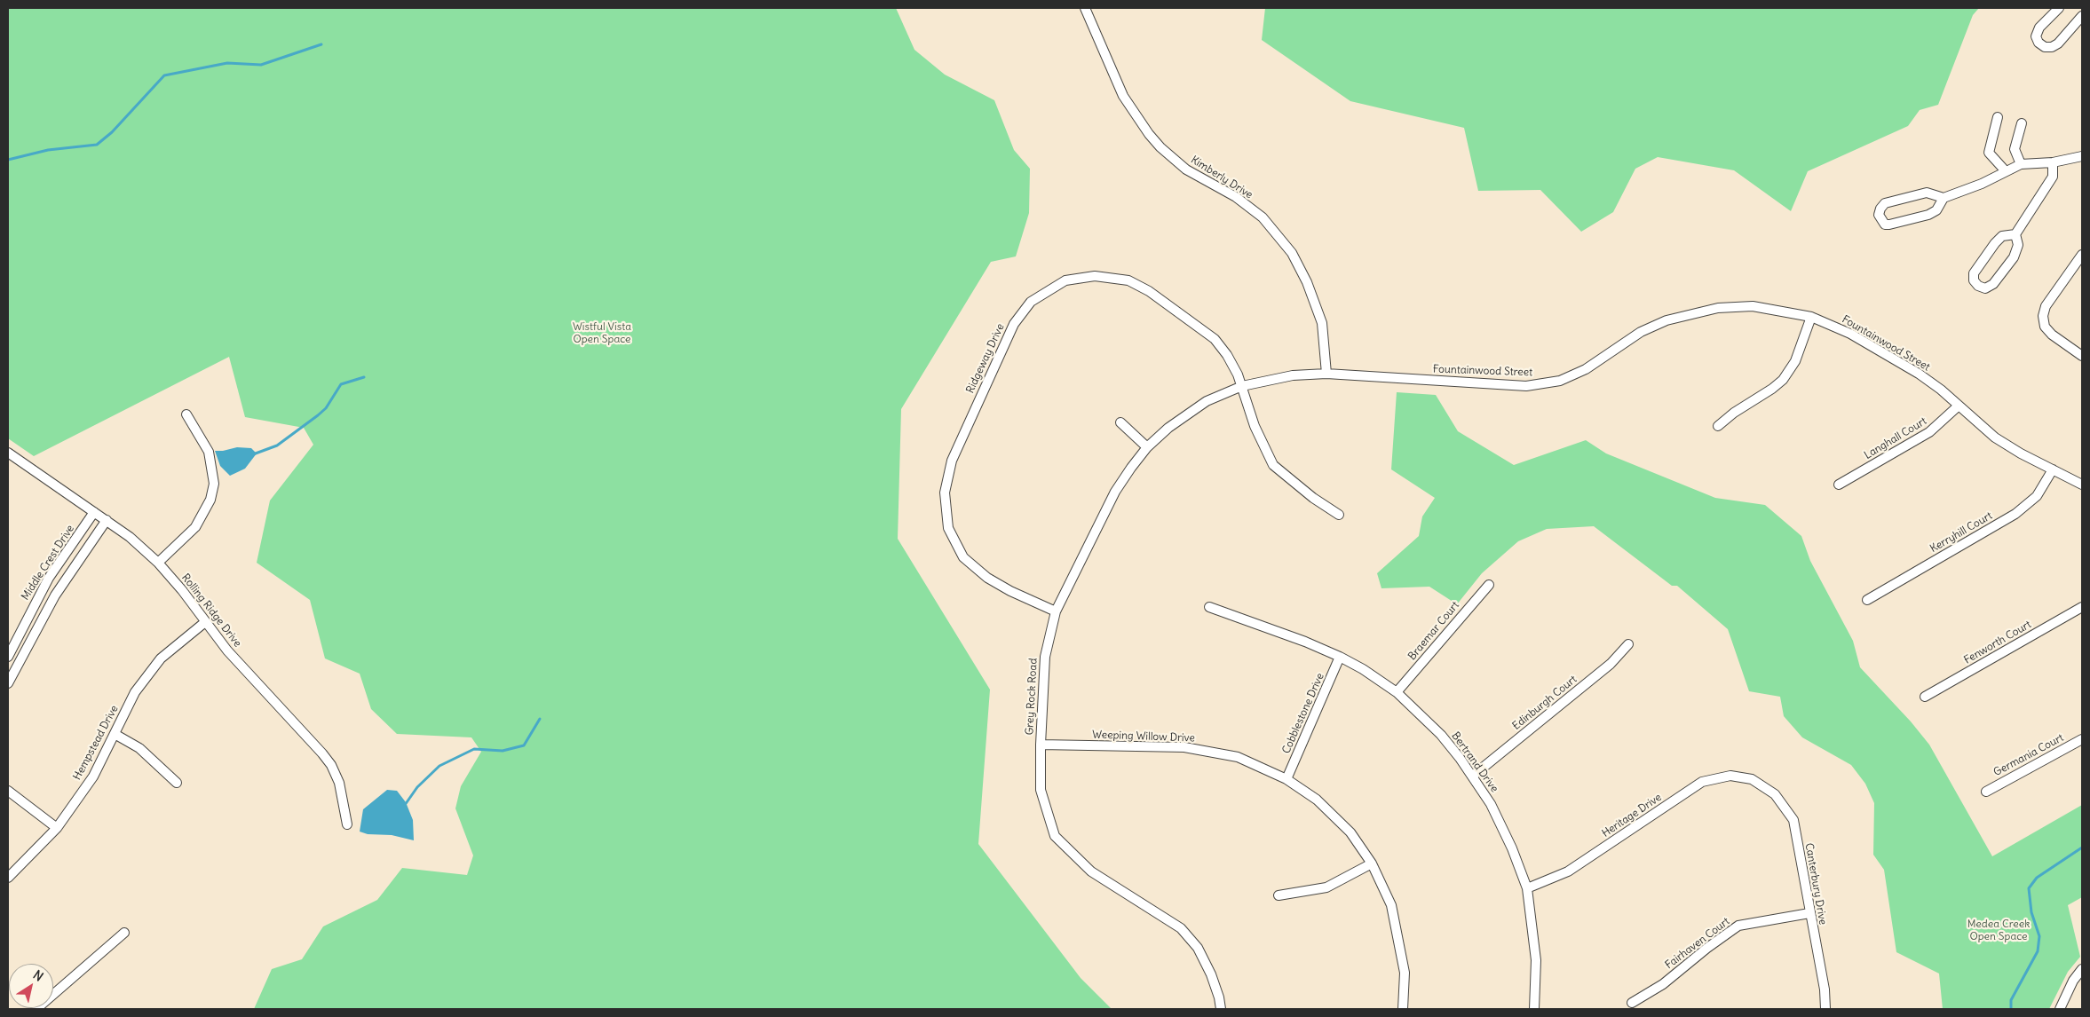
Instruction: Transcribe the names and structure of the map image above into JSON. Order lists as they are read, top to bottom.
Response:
{
  "streets": {
    "street": [
      "Kimberly Drive",
      "Fountainwood Street",
      "Ridgeway Drive",
      "Langhall Court",
      "Kerryhill Court",
      "Middle Crest Drive",
      "Rolling Ridge Drive",
      "Braemar Court",
      "Fenworth Court",
      "Grey Rock Road",
      "Edinburgh Court",
      "Cobblestone Drive",
      "Weeping Willow Drive",
      "Hempstead Drive",
      "Germania Court",
      "Bertrand Drive",
      "Heritage Drive",
      "Canterbury Drive",
      "Fairhaven Court"
    ]
  },
  "crossings": [
    ["Kimberly Drive", "Fountainwood Street"],
    ["Fountainwood Street", "Ridgeway Drive"],
    ["Fountainwood Street", "Langhall Court"],
    ["Fountainwood Street", "Kerryhill Court"],
    ["Fountainwood Street", "Grey Rock Road"],
    ["Ridgeway Drive", "Grey Rock Road"],
    ["Middle Crest Drive", "Rolling Ridge Drive"],
    ["Rolling Ridge Drive", "Hempstead Drive"],
    ["Braemar Court", "Bertrand Drive"],
    ["Grey Rock Road", "Weeping Willow Drive"],
    ["Edinburgh Court", "Bertrand Drive"],
    ["Cobblestone Drive", "Weeping Willow Drive"],
    ["Cobblestone Drive", "Bertrand Drive"],
    ["Bertrand Drive", "Heritage Drive"],
    ["Heritage Drive", "Canterbury Drive"],
    ["Canterbury Drive", "Fairhaven Court"]
  ],
  "parks": ["Wistful Vista Open Space", "Medea Creek Open Space"],
  "north": "top right"
}
